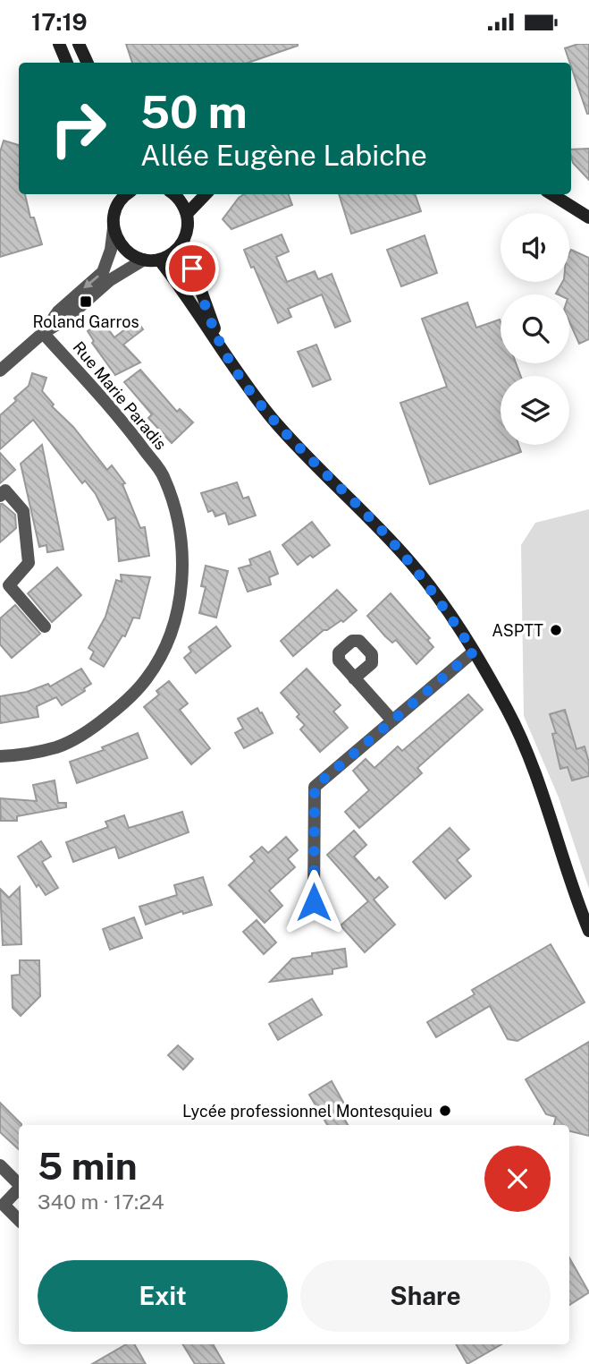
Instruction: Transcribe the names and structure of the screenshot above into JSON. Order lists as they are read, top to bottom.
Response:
{
  "streets": {
    "street": ["Rue Marie Paradis"]
  },
  "places": {
    "transit": ["Roland Garros"],
    "other": ["ASPTT", "Lycée professionnel Montesquieu"]
  },
  "page": {
    "status": "17:19",
    "turn": ["50 m", "Allée Eugène Labiche"],
    "heading": ["5 min", "340 m · 17:24"],
    "buttons": ["Exit", "Share"]
  }
}
